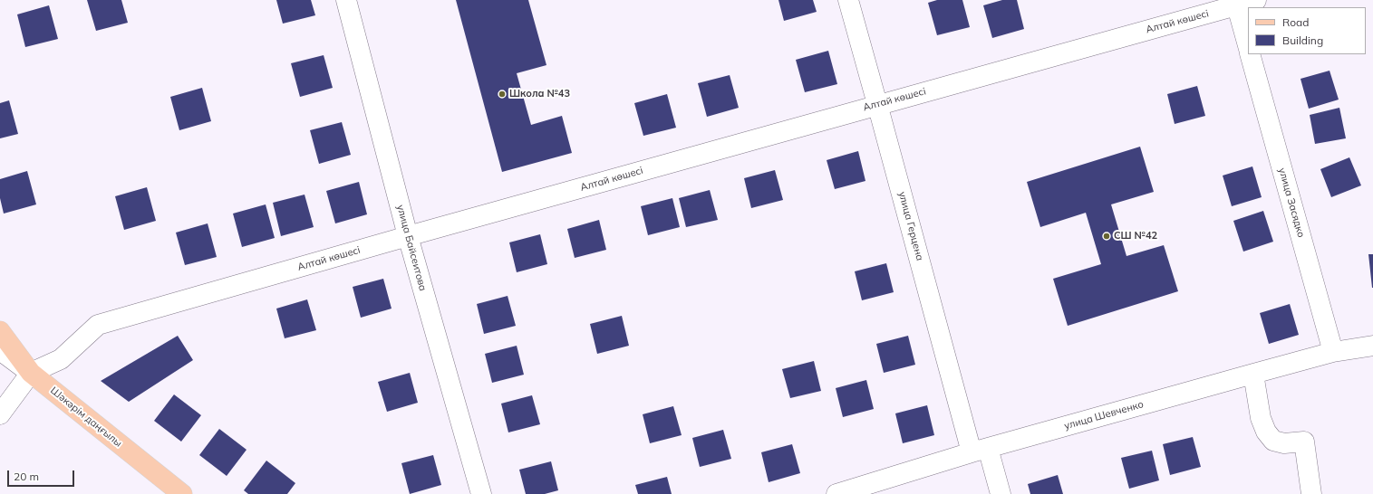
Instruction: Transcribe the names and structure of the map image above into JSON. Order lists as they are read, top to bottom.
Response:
{
  "streets": {
    "main road": ["Шәкәрім даңғылы"],
    "street": [
      "Алтай көшесі",
      "улица Засядко",
      "улица Герцена",
      "улица Байсеитова",
      "улица Шевченко"
    ]
  },
  "crossings": [
    ["Алтай көшесі", "улица Герцена"],
    ["Алтай көшесі", "улица Байсеитова"],
    ["Алтай көшесі", "Шәкәрім даңғылы"],
    ["улица Засядко", "улица Шевченко"],
    ["улица Герцена", "улица Шевченко"]
  ],
  "places": ["Школа №43", "СШ №42"],
  "legend": ["Road", "Building"],
  "scale_bar": "20 m"
}
